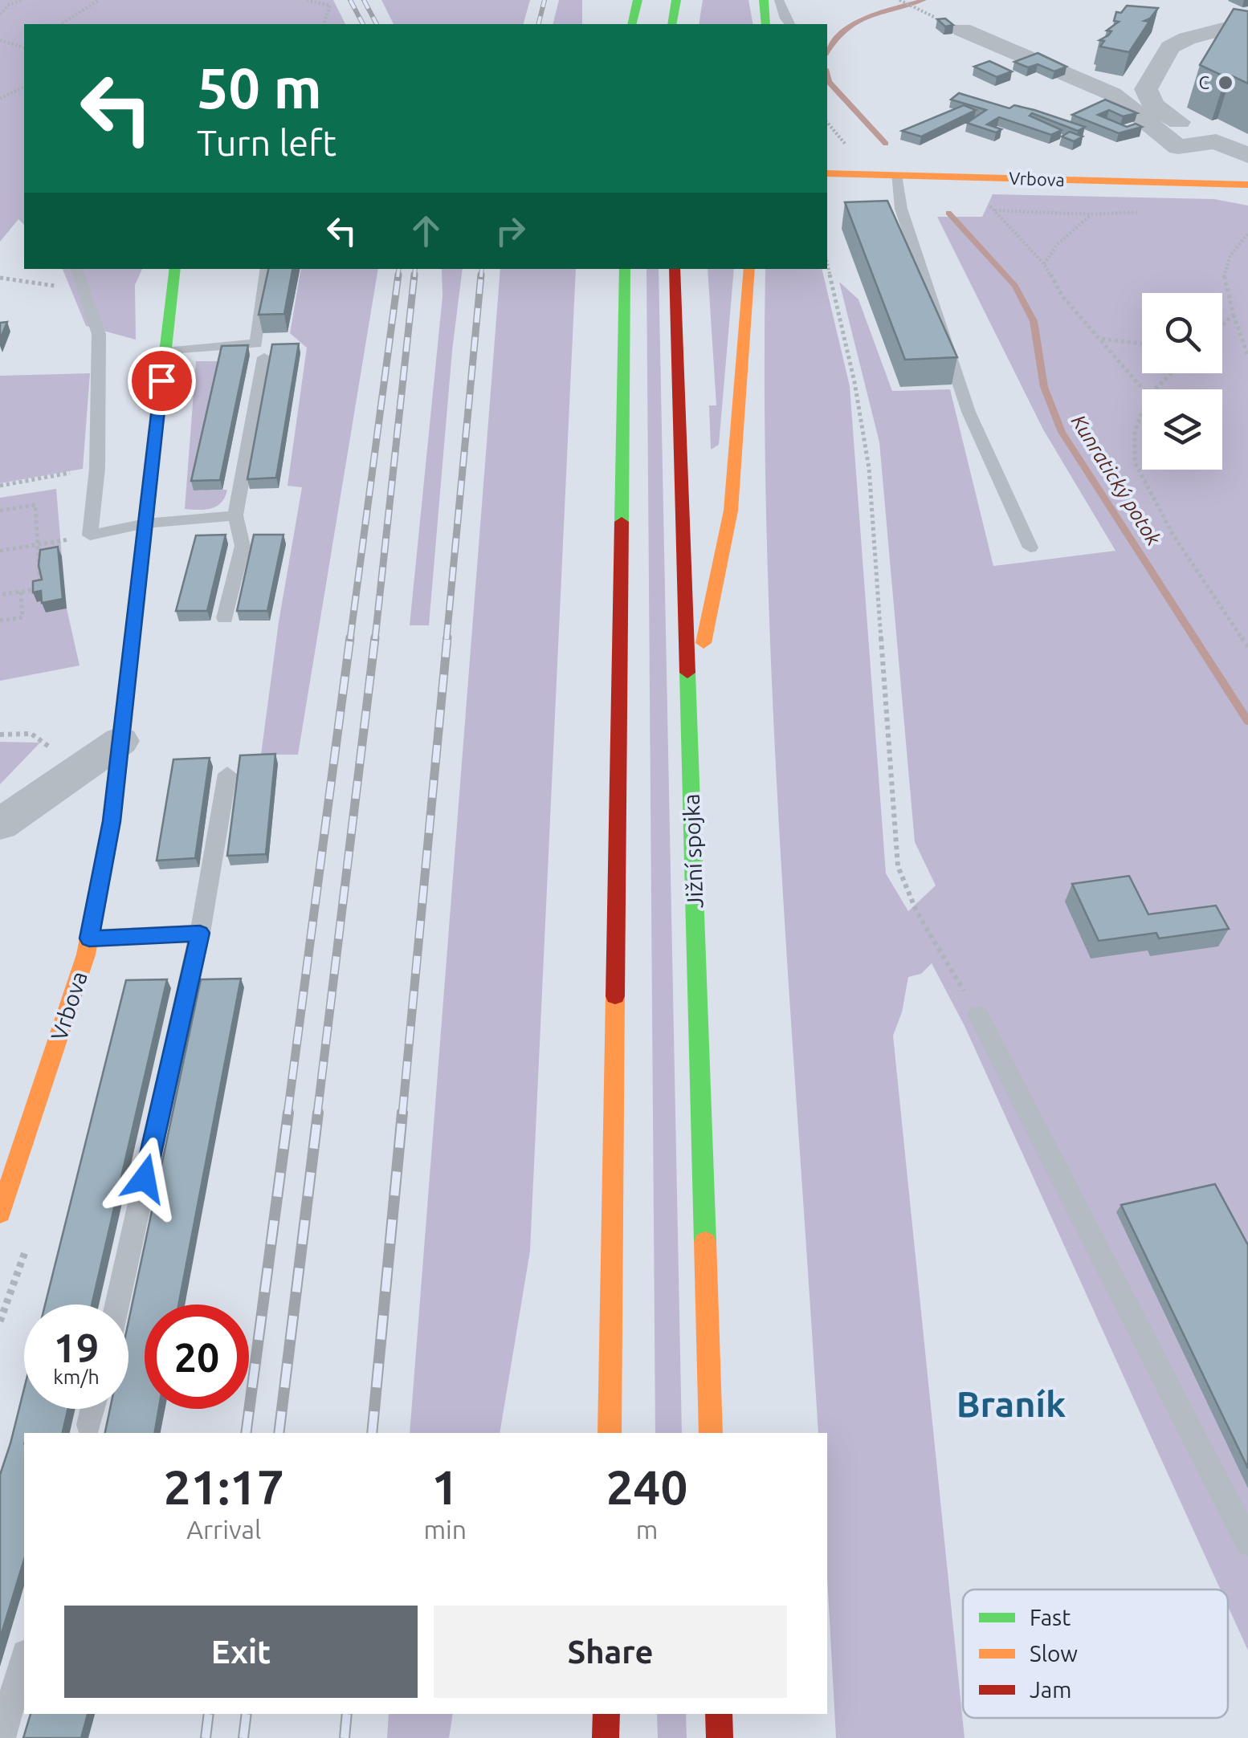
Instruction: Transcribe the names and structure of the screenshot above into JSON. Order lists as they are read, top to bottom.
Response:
{
  "streets": {
    "main road": ["Vrbova", "Jižní spojka"]
  },
  "districts": ["Braník"],
  "water": ["Kunratický potok"],
  "places": ["C"],
  "legend": ["Fast", "Slow", "Jam"],
  "page": {
    "turn": ["50 m", "Turn left"],
    "speed": "19 km/h",
    "limit": "20",
    "eta": [
      "21:17",
      "Arrival",
      "1",
      "min",
      "240",
      "m"
    ],
    "buttons": ["Exit", "Share"]
  }
}
